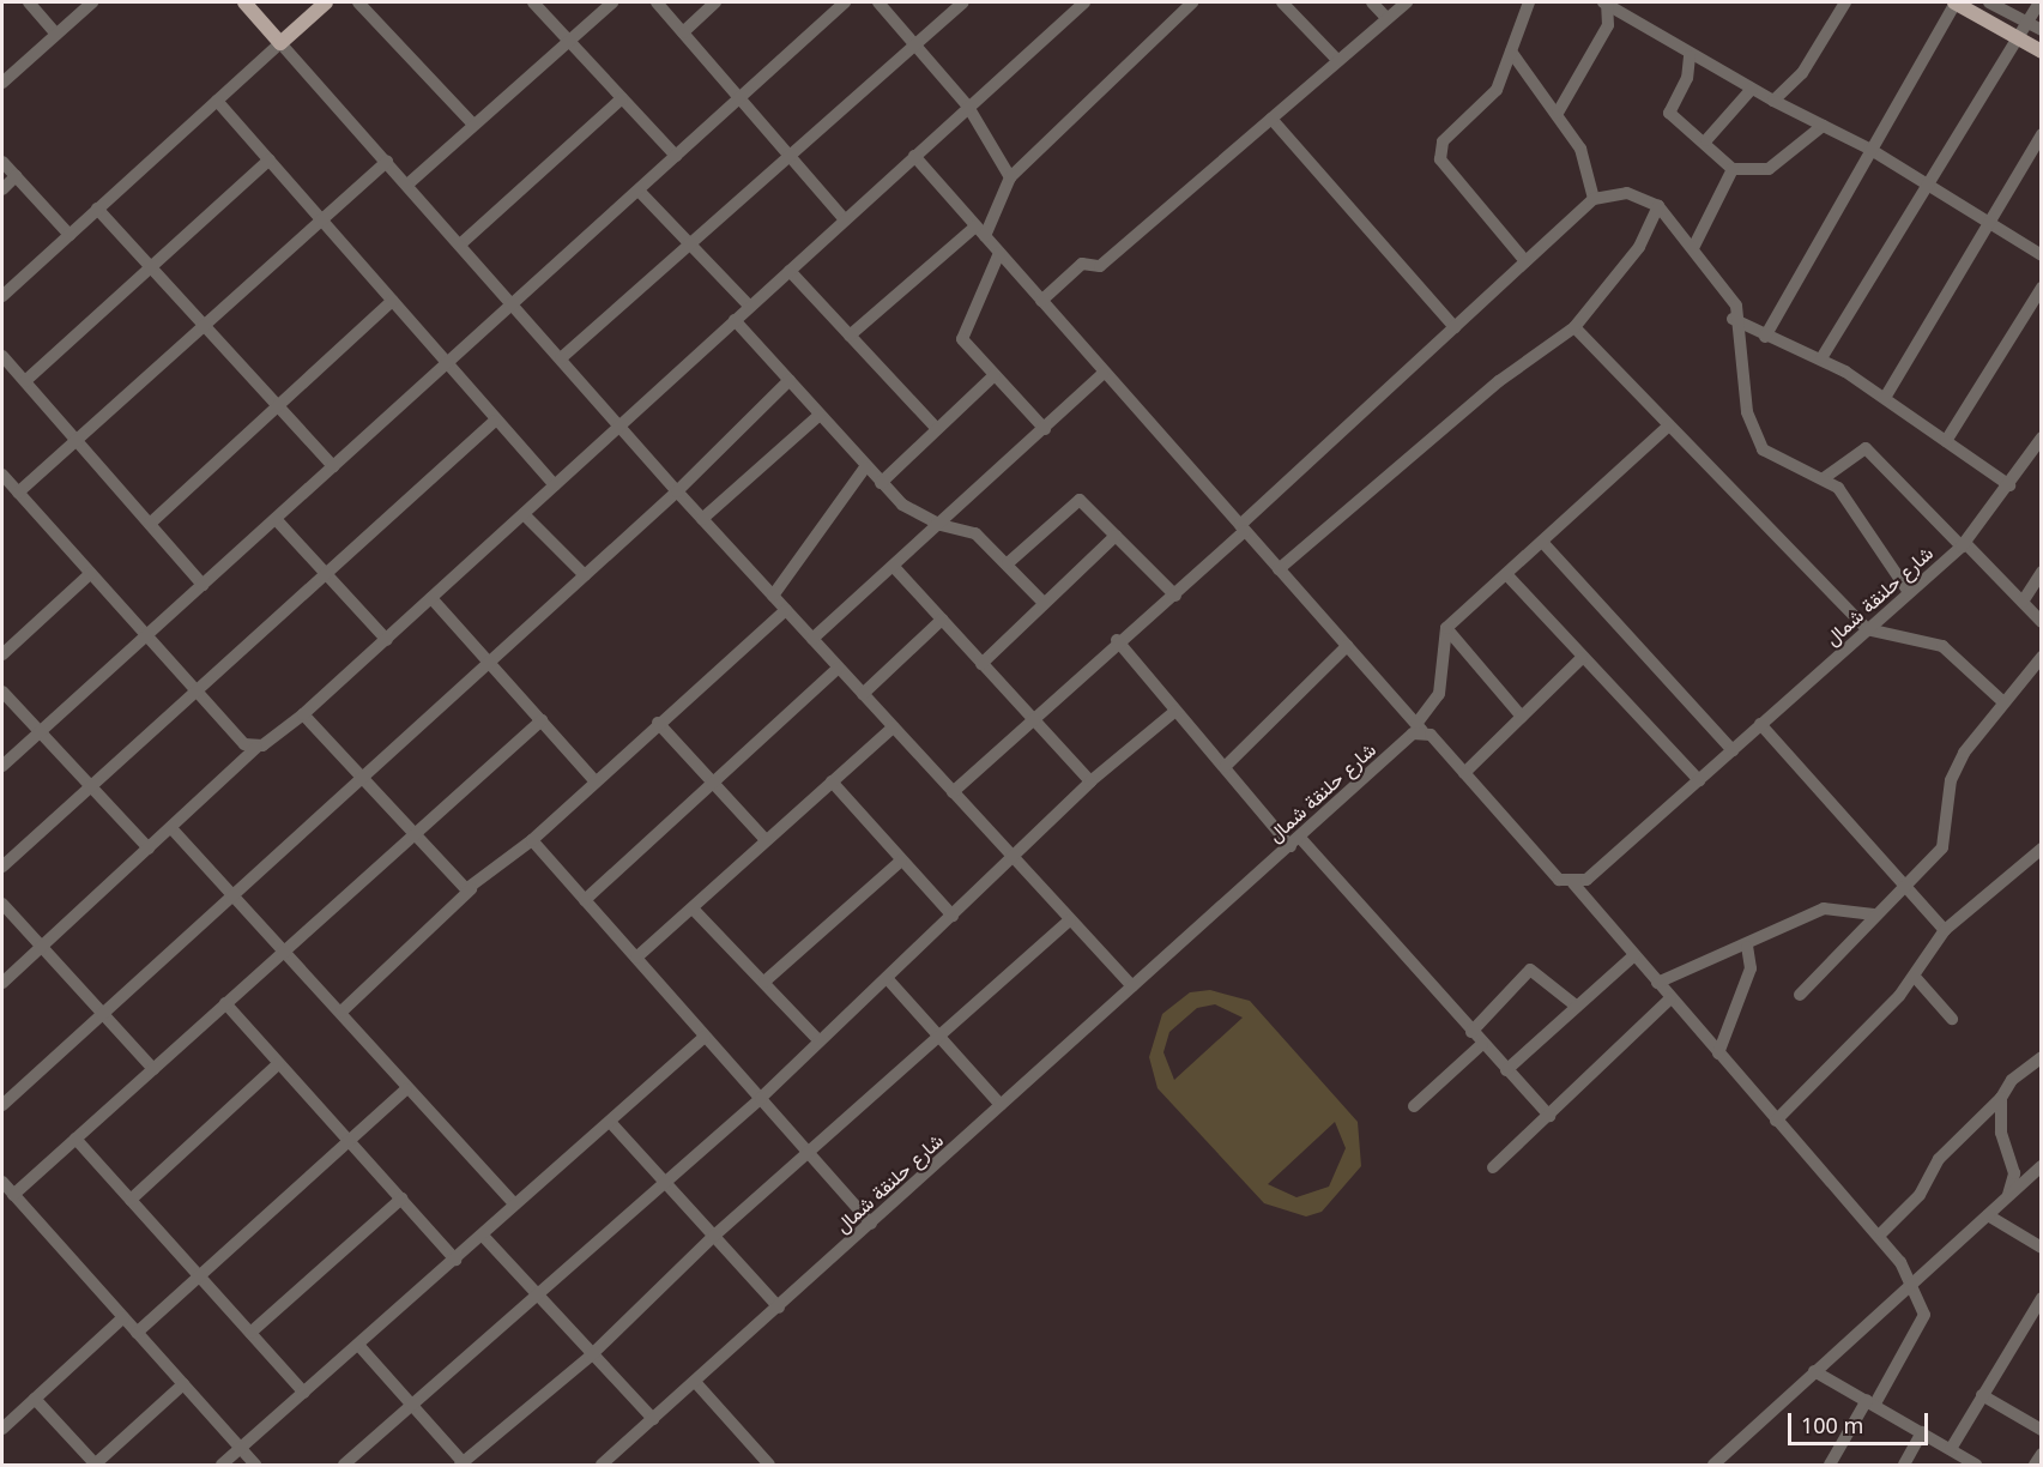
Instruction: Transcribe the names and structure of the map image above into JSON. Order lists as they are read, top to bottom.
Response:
{
  "streets": {
    "street": ["شارع حلنقة شمال"]
  },
  "scale_bar": "100 m"
}
